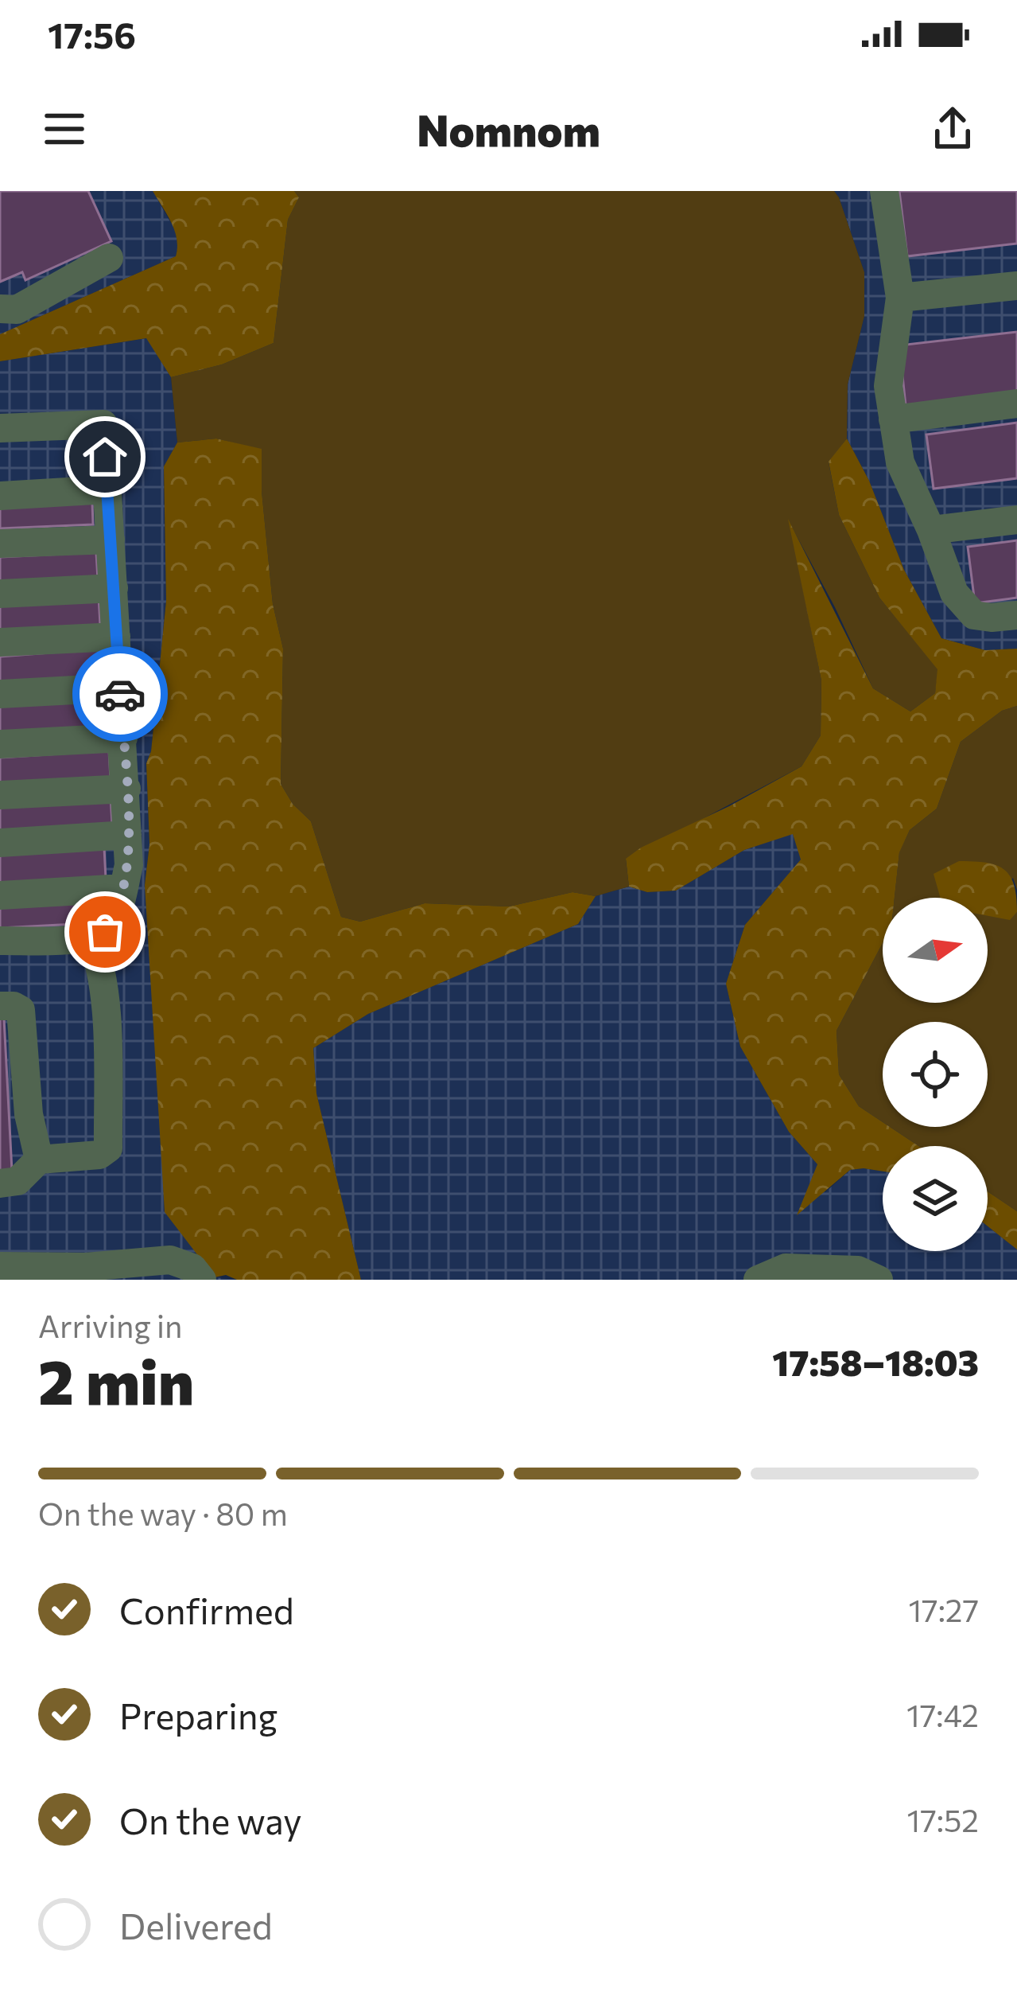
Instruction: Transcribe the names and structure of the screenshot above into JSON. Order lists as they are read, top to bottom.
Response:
{
  "north": "right",
  "page": {
    "status": "17:56",
    "header": "Nomnom",
    "heading": ["2 min", "Arriving in", "17:58–18:03"],
    "bar": "On the way · 80 m",
    "list": [
      ["Confirmed", "17:27"],
      ["Preparing", "17:42"],
      ["On the way", "17:52"],
      "Delivered"
    ]
  }
}
